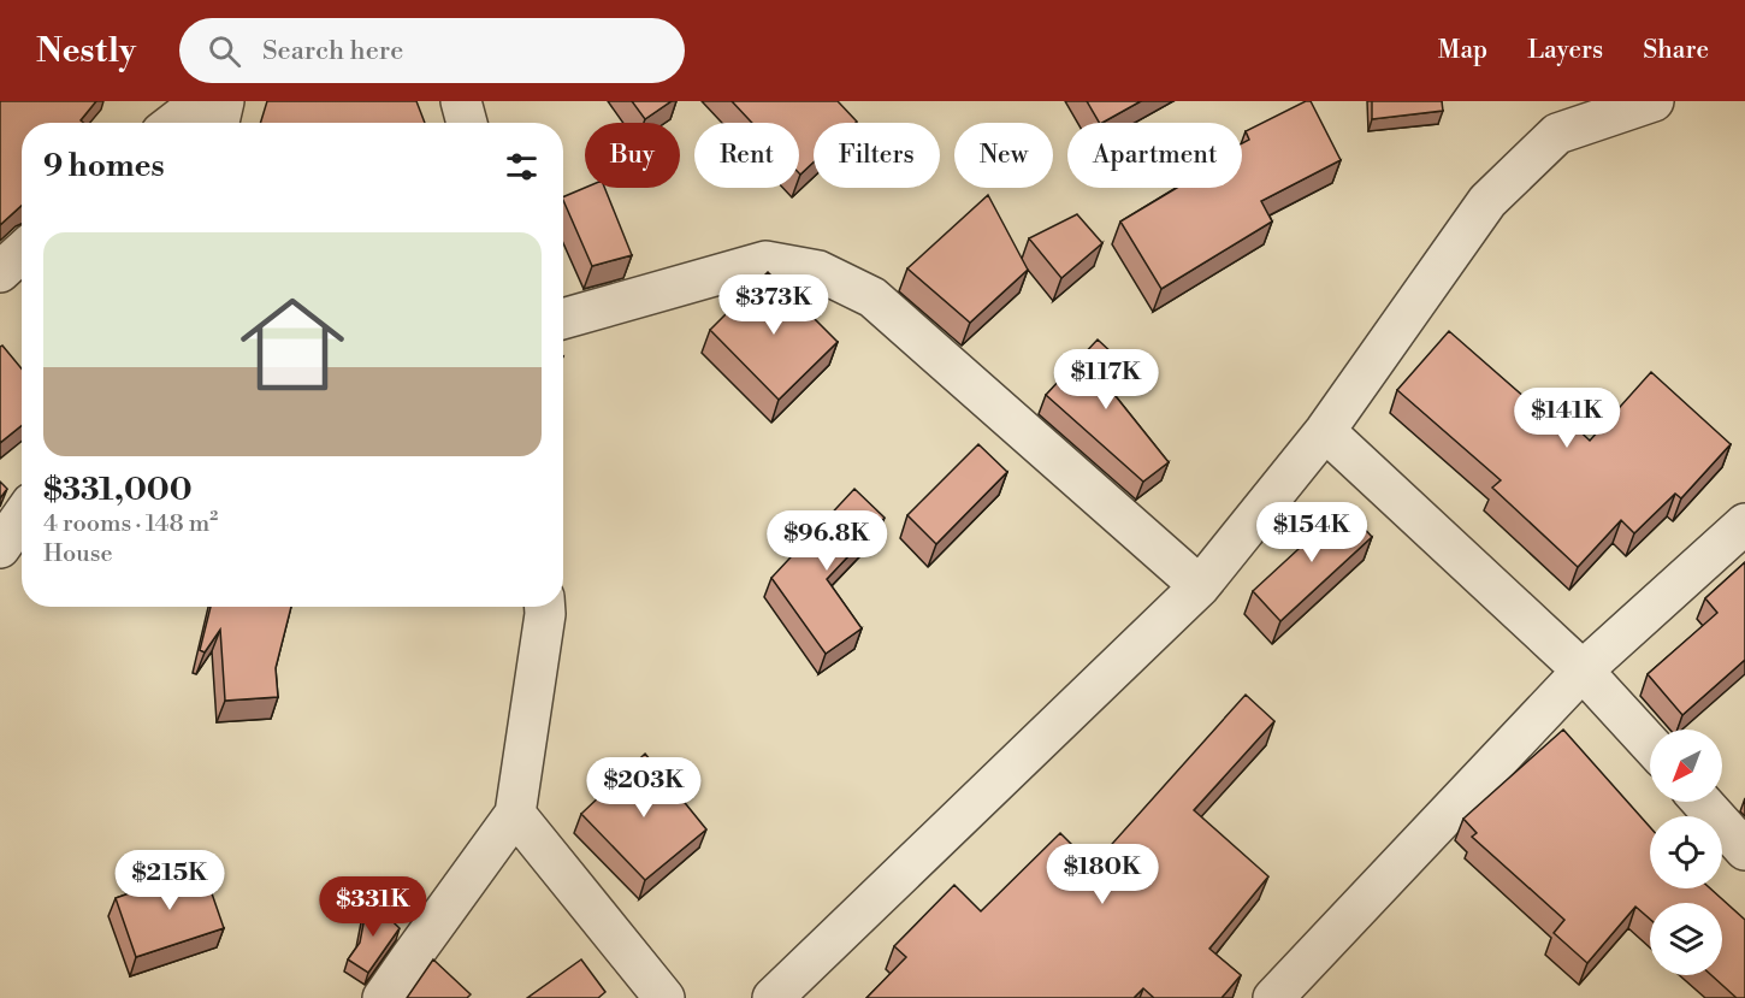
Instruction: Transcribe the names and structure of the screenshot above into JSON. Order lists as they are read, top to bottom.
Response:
{
  "north": "bottom left",
  "page": {
    "header": "Nestly",
    "search": "Search here",
    "nav": ["Map", "Layers", "Share"],
    "chip": [
      "Buy",
      "Rent",
      "Filters",
      "New",
      "Apartment"
    ],
    "heading": "9 homes",
    "list": [
      {
        "name": "$331,000",
        "note": "4 rooms · 148 m² · House"
      }
    ],
    "price": [
      "$373K",
      "$117K",
      "$141K",
      "$154K",
      "$96.8K",
      "$203K",
      "$180K",
      "$215K",
      "$331K"
    ]
  }
}
